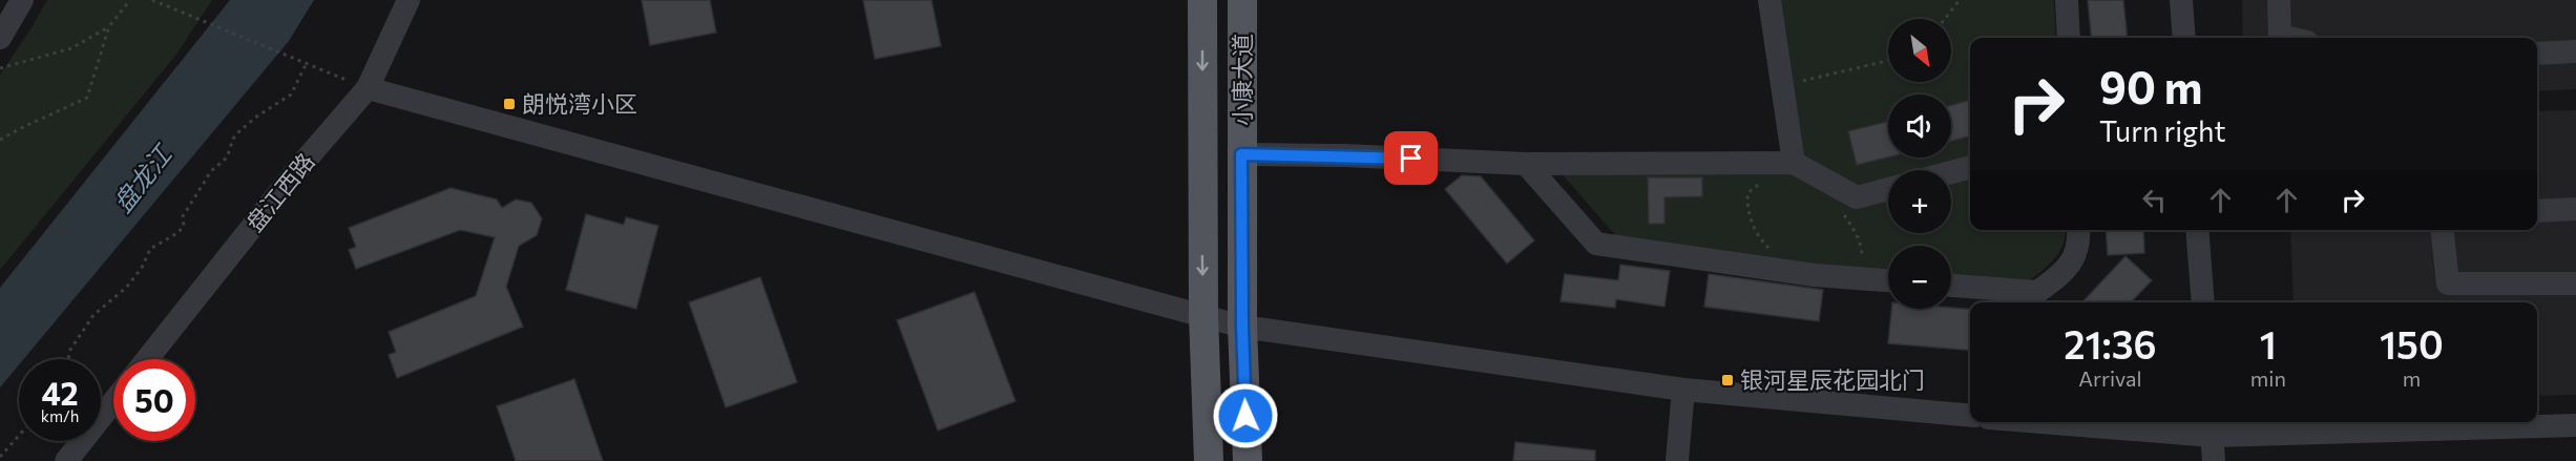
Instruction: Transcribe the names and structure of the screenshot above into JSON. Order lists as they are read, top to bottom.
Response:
{
  "streets": {
    "main road": ["小康大道"],
    "street": ["盘江西路"]
  },
  "water": ["盘龙江"],
  "places": {
    "transit": ["朗悦湾小区", "银河星辰花园北门"]
  },
  "north": "bottom right",
  "page": {
    "map_buttons": ["+", "−"],
    "turn": ["90 m", "Turn right"],
    "eta": [
      "21:36",
      "Arrival",
      "1",
      "min",
      "150",
      "m"
    ],
    "speed": "42 km/h",
    "limit": "50"
  }
}
